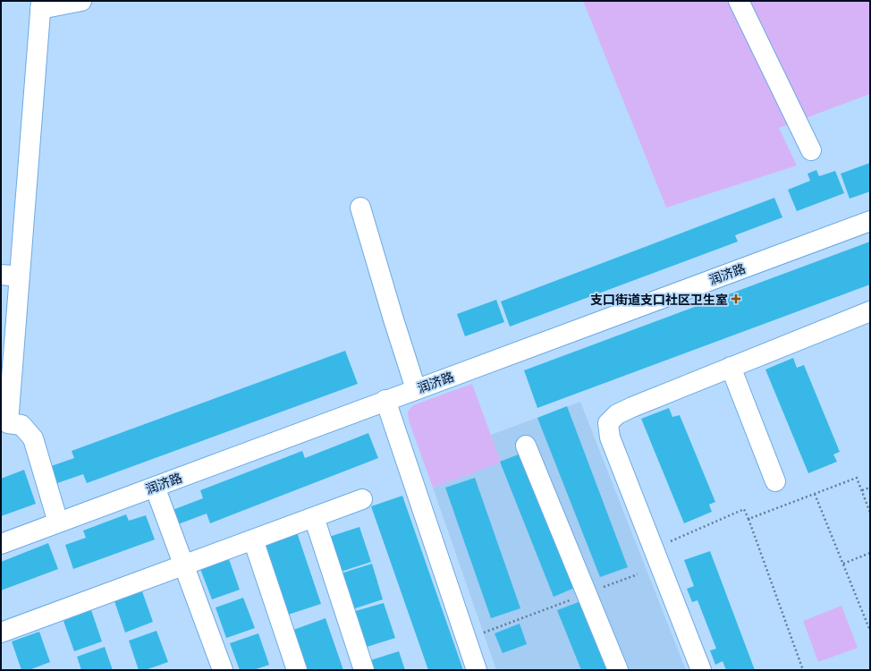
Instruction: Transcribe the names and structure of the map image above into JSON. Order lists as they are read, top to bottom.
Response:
{
  "streets": {
    "street": ["润济路"]
  },
  "places": {
    "health": ["支口街道支口社区卫生室"]
  }
}
